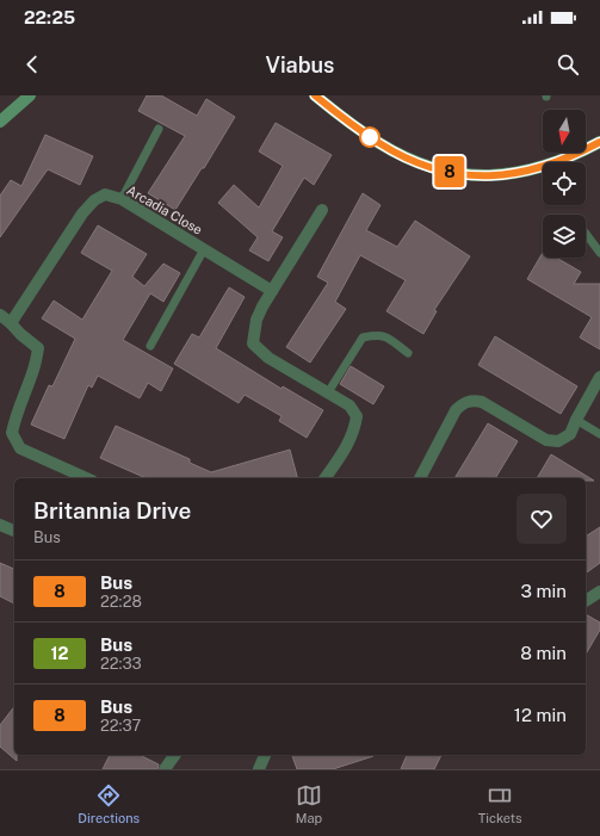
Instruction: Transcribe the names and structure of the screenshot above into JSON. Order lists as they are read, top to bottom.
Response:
{
  "streets": {
    "street": ["Arcadia Close"]
  },
  "lines": ["bus line 8"],
  "north": "bottom",
  "page": {
    "status": "22:25",
    "header": "Viabus",
    "on_map": "8",
    "heading": ["Britannia Drive", "Bus"],
    "list": [
      {
        "mark": "8",
        "name": "Bus",
        "note": "22:28",
        "value": "3 min"
      },
      {
        "mark": "12",
        "name": "Bus",
        "note": "22:33",
        "value": "8 min"
      },
      {
        "mark": "8",
        "name": "Bus",
        "note": "22:37",
        "value": "12 min"
      }
    ],
    "tabs": ["Directions", "Map", "Tickets"]
  }
}
